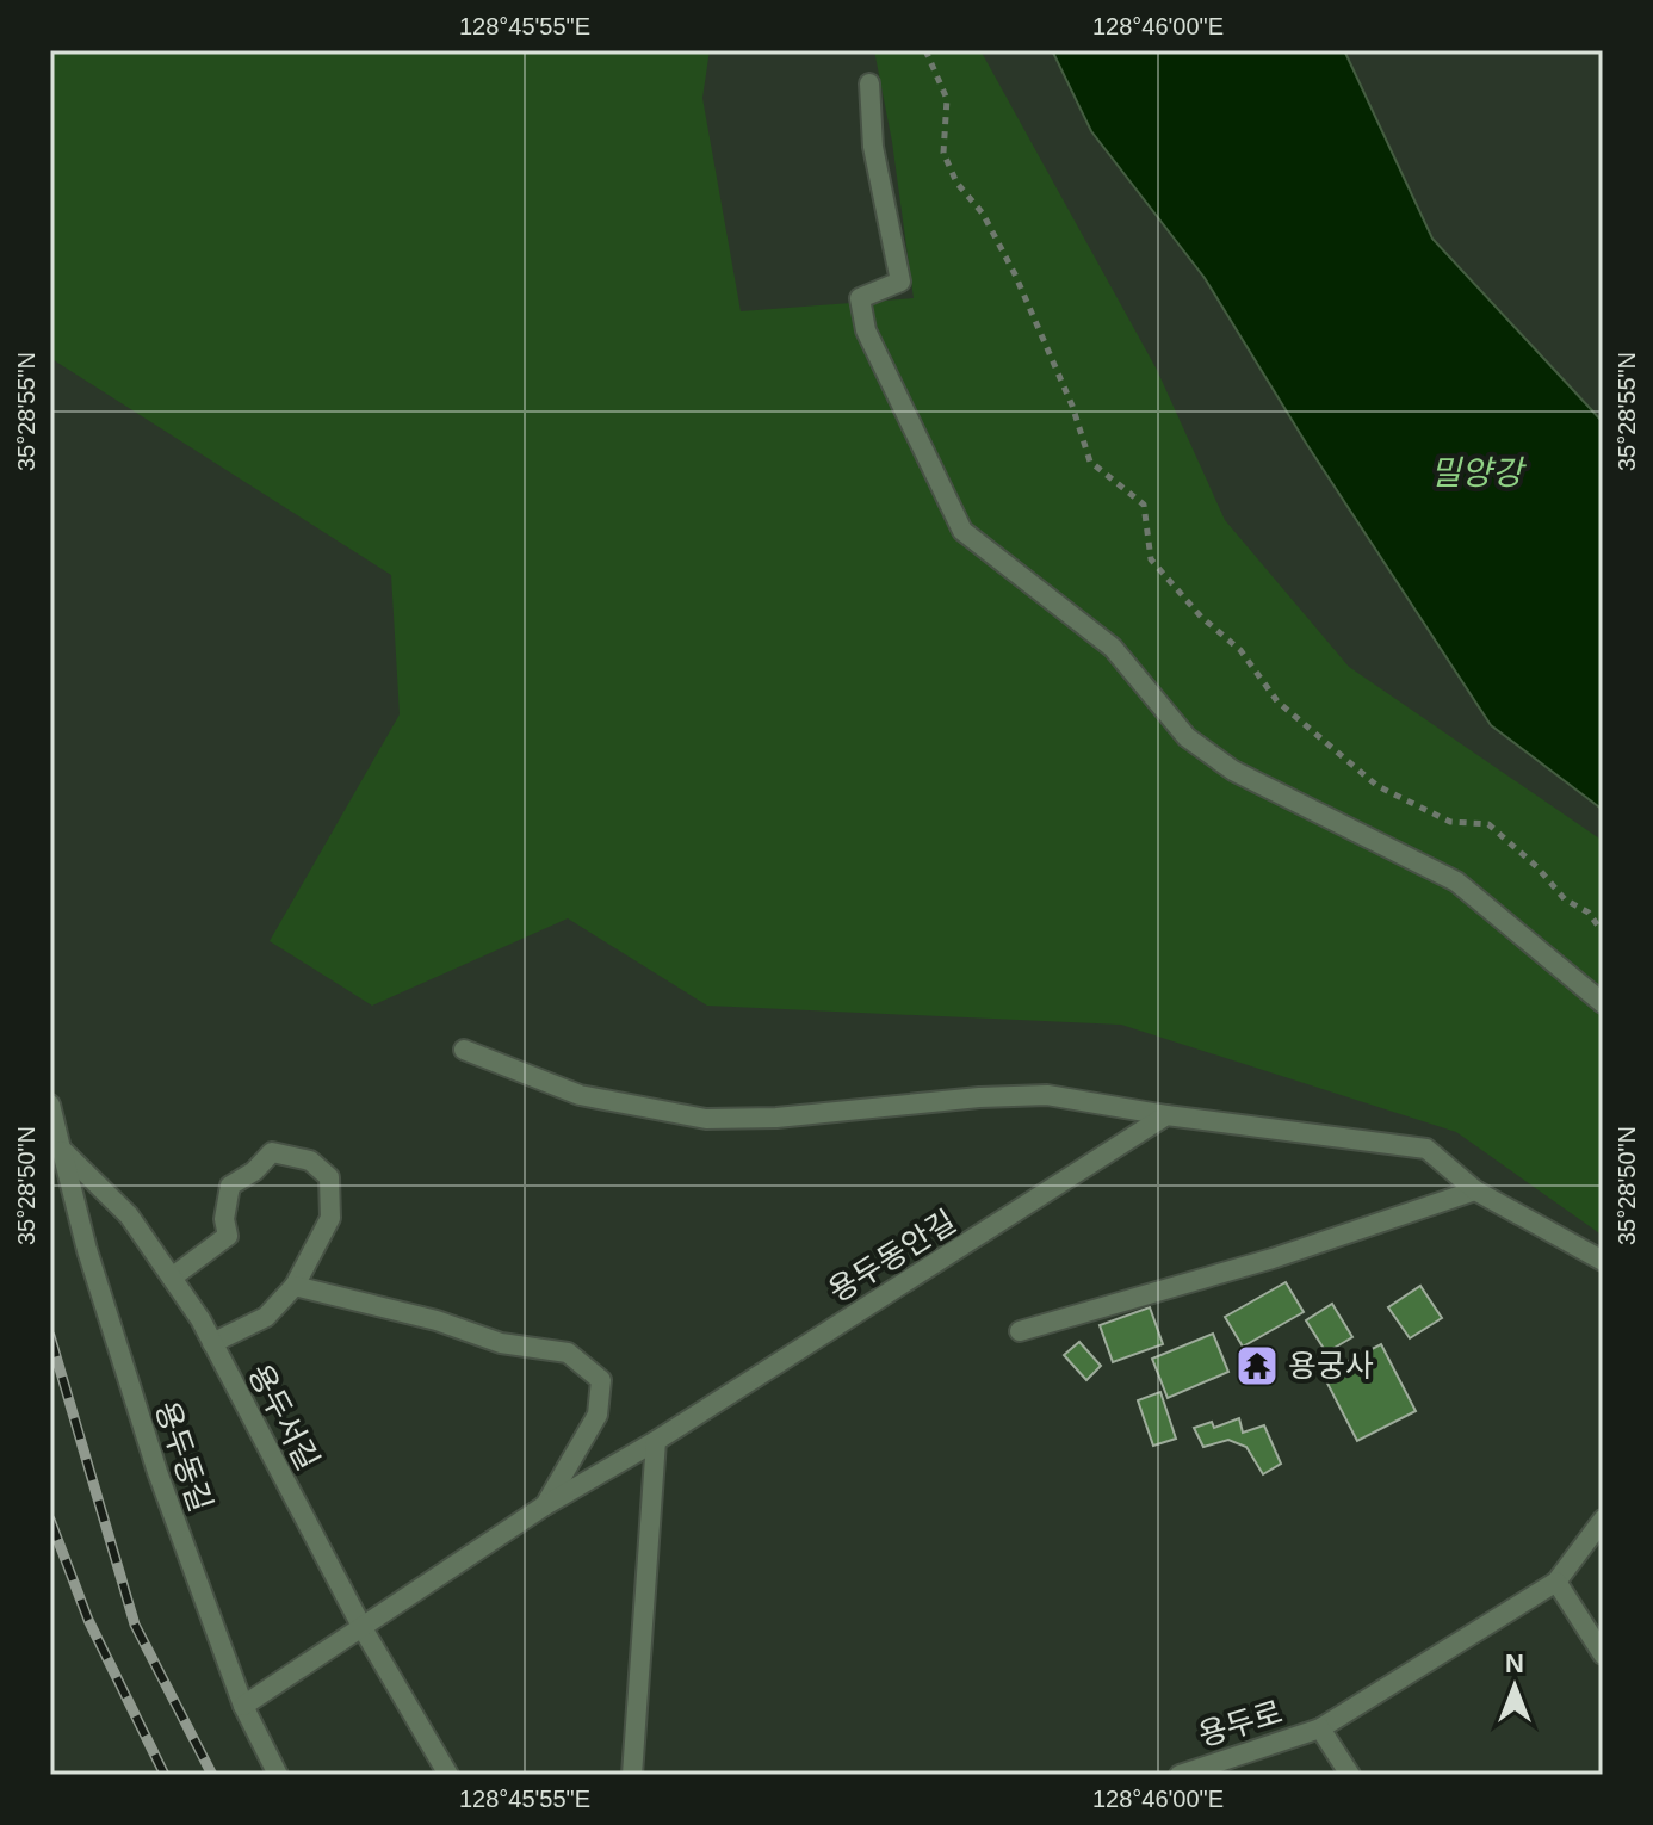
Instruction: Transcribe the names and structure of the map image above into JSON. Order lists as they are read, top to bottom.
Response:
{
  "streets": {
    "street": [
      "용두동안길",
      "용두서길",
      "용두동길",
      "용두로"
    ]
  },
  "crossings": [
    ["용두동안길", "용두서길"],
    ["용두동안길", "용두동길"],
    ["용두서길", "용두동길"]
  ],
  "water": ["밀양강"],
  "places": {
    "temple": ["용궁사"]
  },
  "north": "top",
  "coordinates": [
    "128°45'55\"E",
    "128°46'00\"E",
    "35°28'55\"N",
    "35°28'50\"N"
  ]
}
